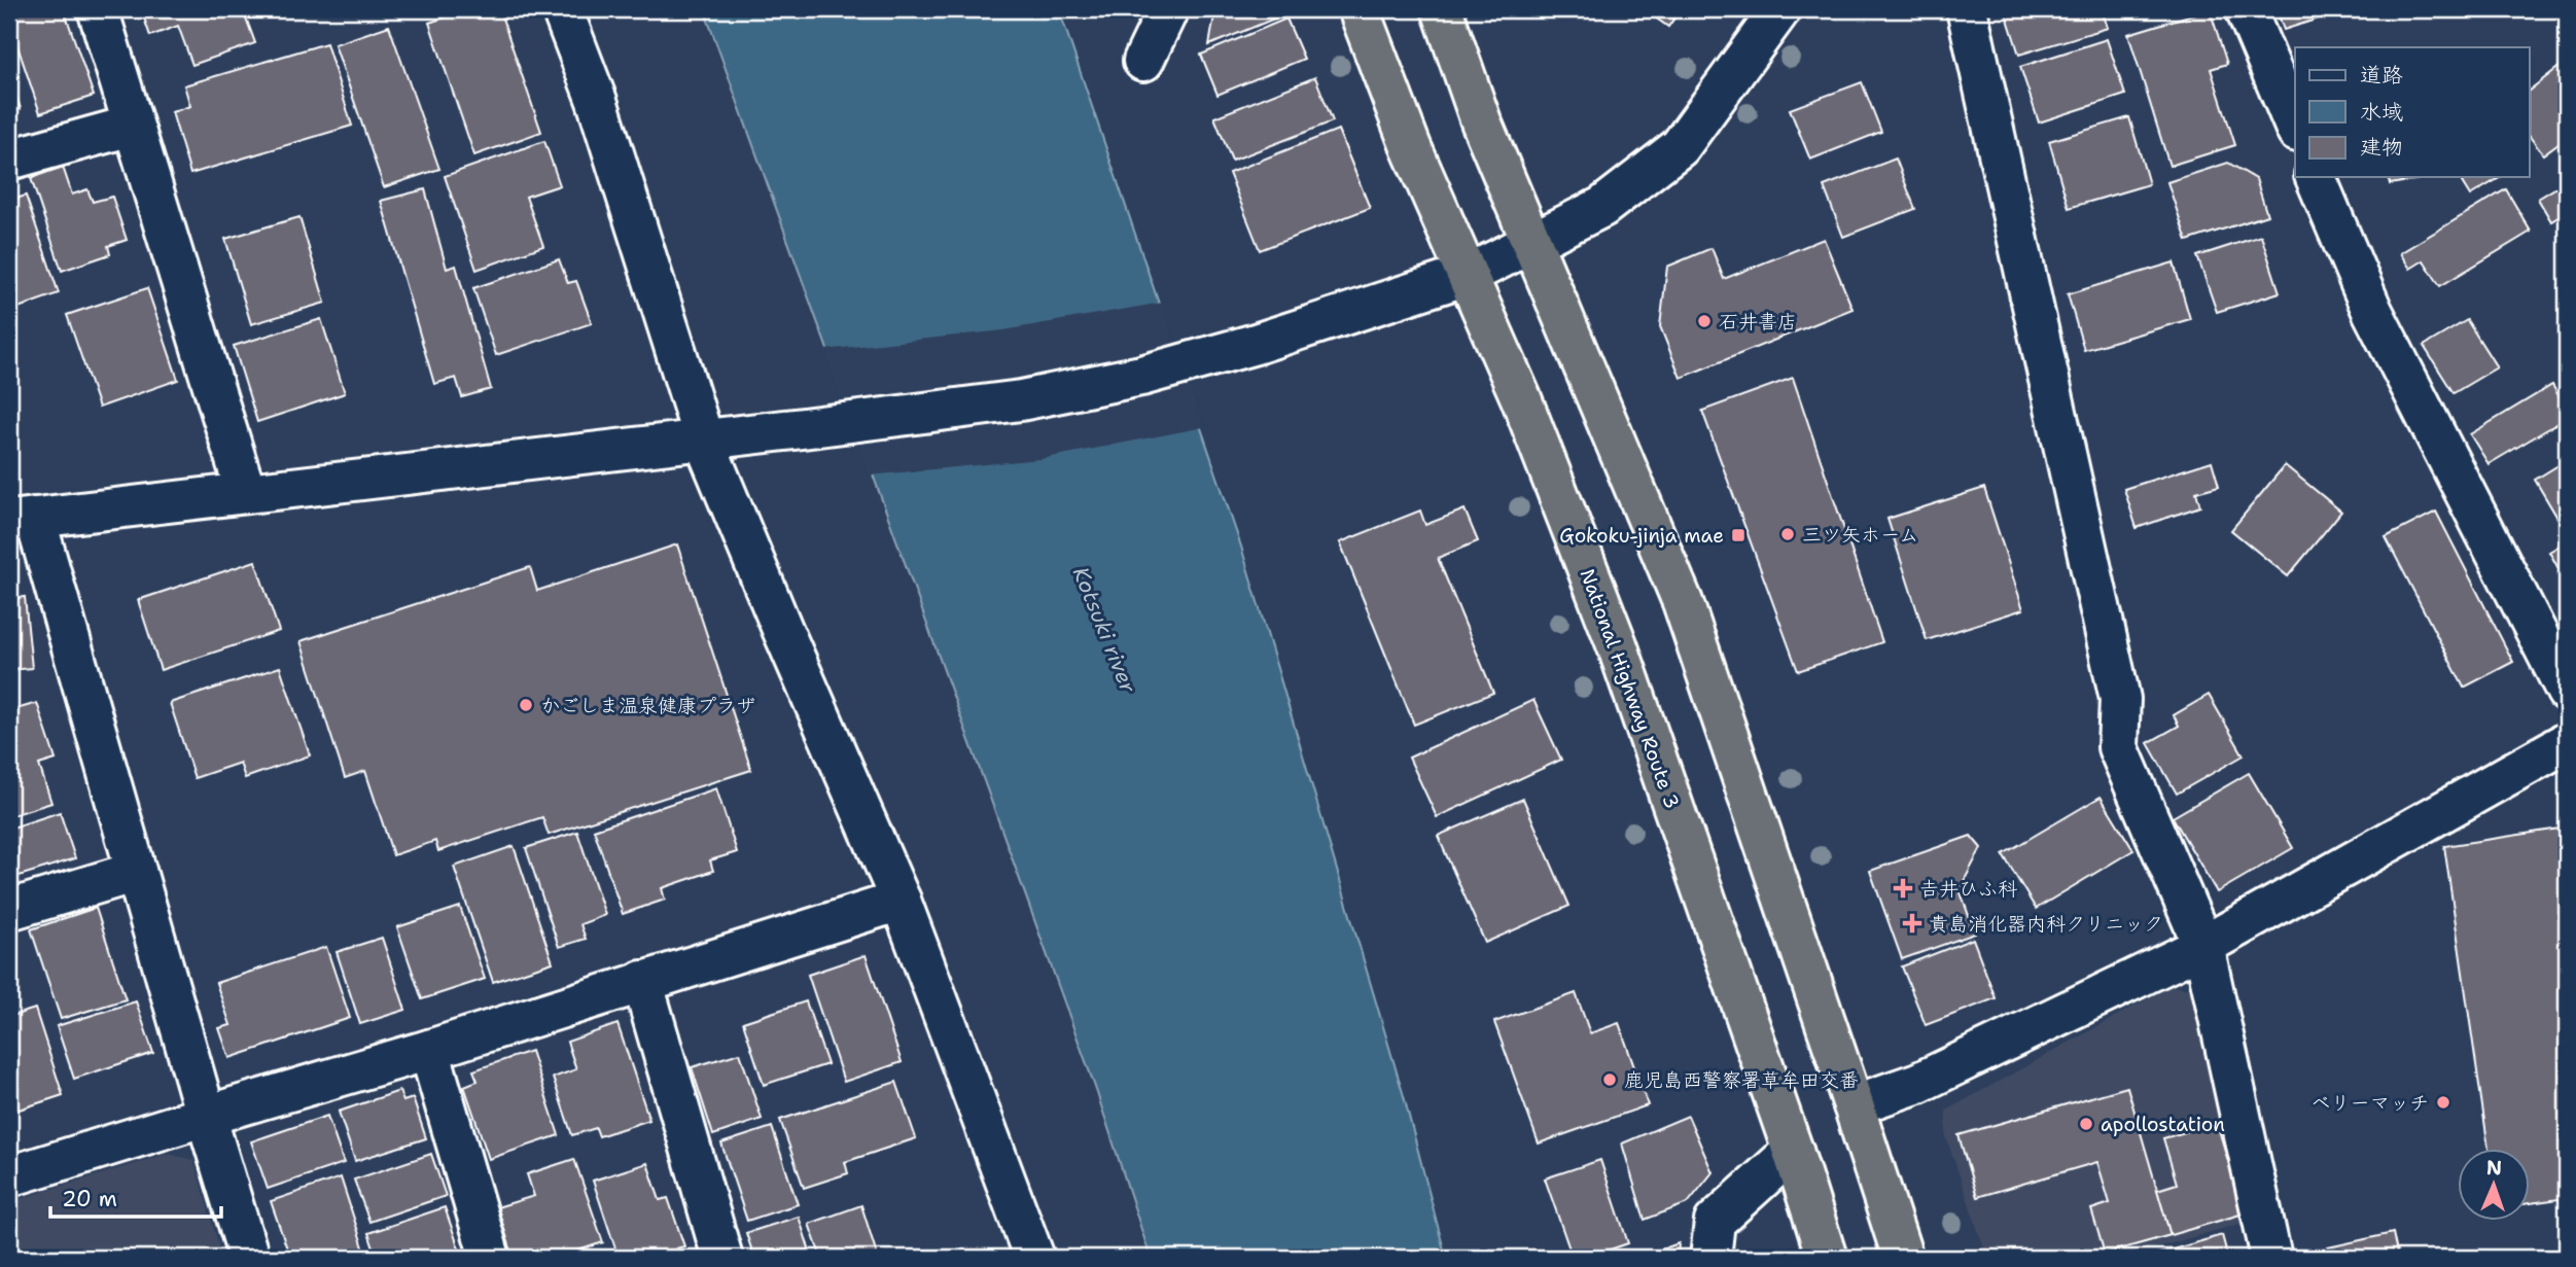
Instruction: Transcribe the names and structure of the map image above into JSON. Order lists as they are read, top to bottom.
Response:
{
  "streets": {
    "highway": ["National Highway Route 3"]
  },
  "water": ["Kotsuki river"],
  "places": {
    "other": [
      "石井書店",
      "三ツ矢ホーム",
      "かごしま温泉健康プラザ",
      "鹿児島西警察署草牟田交番",
      "ベリーマッチ",
      "apollostation"
    ],
    "transit": ["Gokoku-jinja mae"],
    "health": ["𠮷井ひふ科", "貴島消化器内科クリニック"]
  },
  "legend": ["道路", "水域", "建物"],
  "scale_bar": "20 m",
  "north": "top"
}
